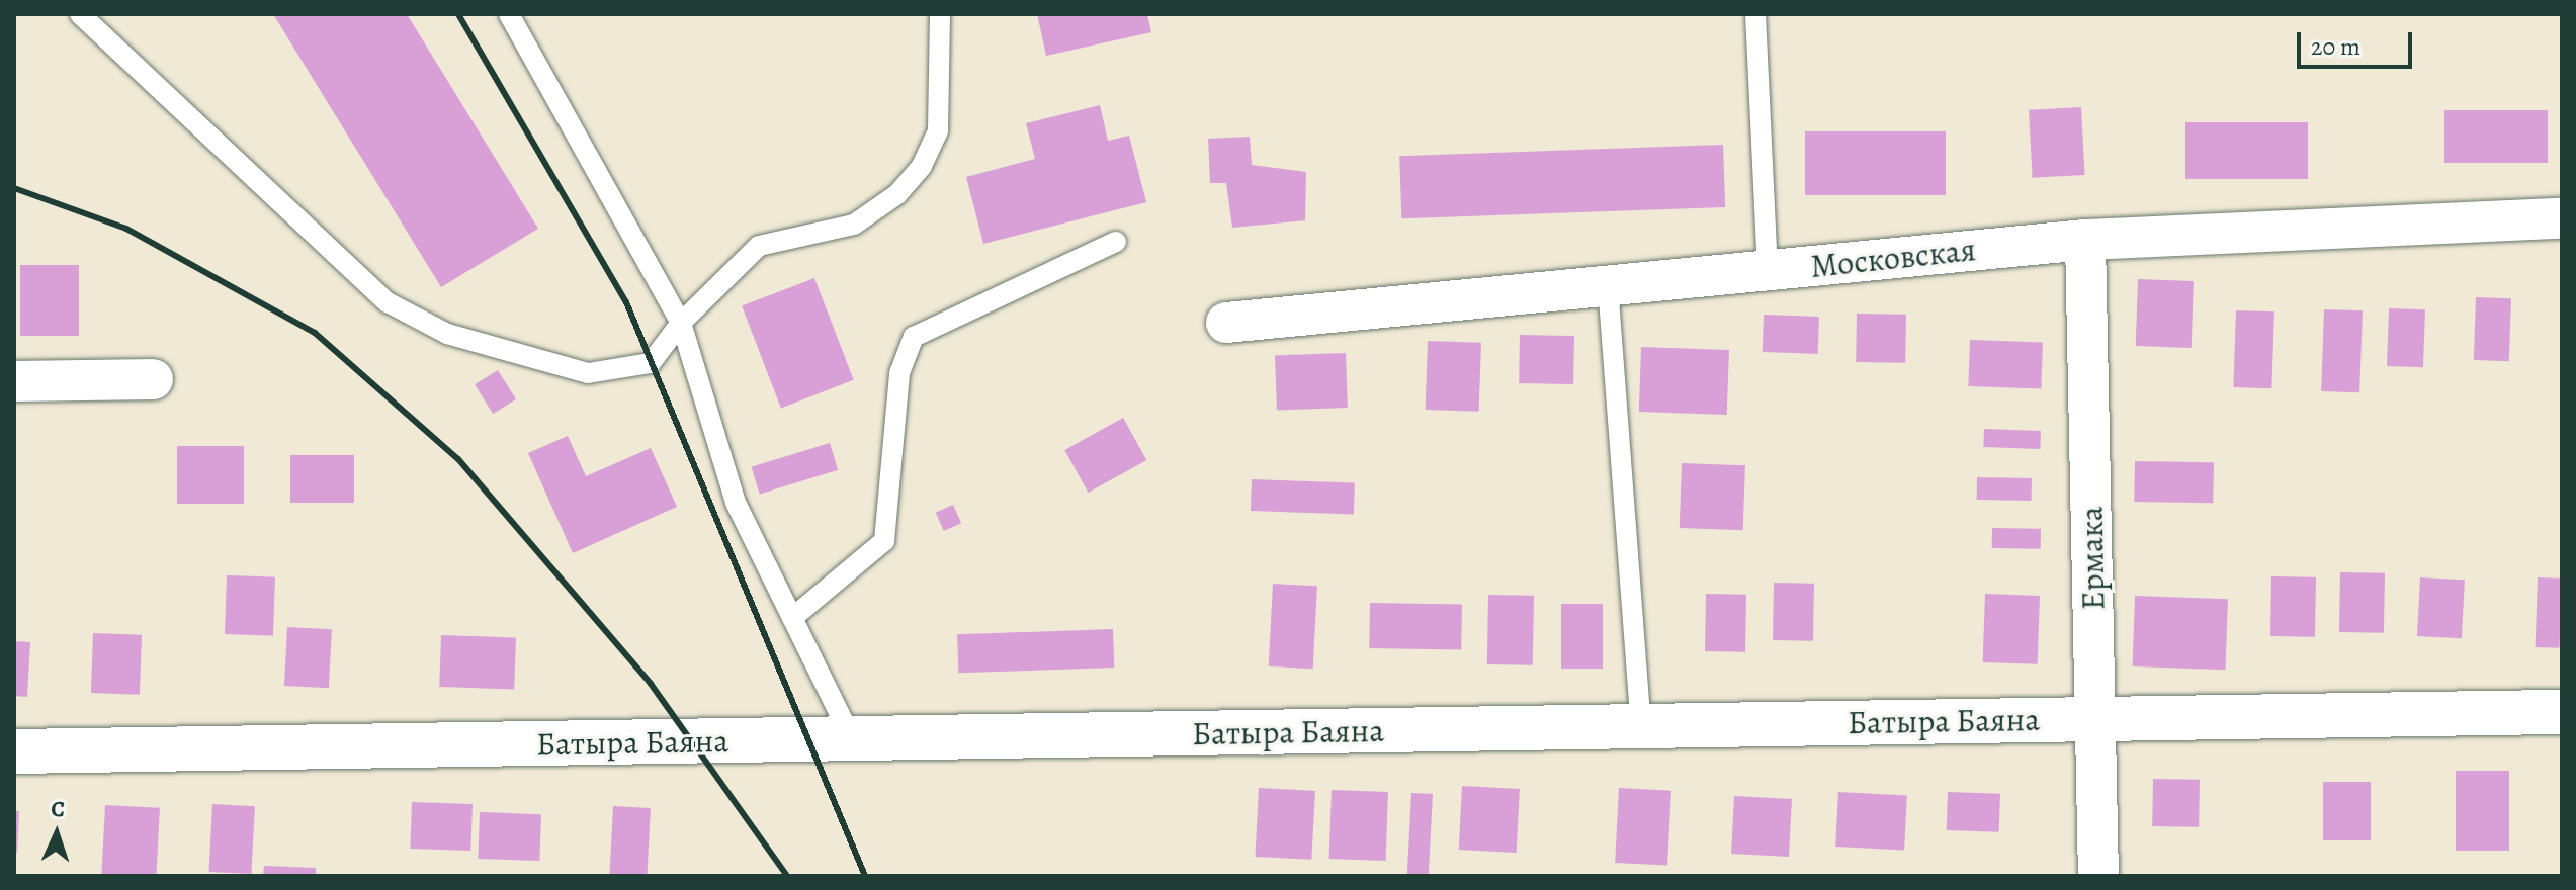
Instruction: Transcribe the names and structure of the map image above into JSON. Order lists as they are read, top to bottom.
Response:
{
  "streets": {
    "street": ["Московская", "Ермака", "Батыра Баяна"]
  },
  "crossings": [
    ["Московская", "Ермака"],
    ["Ермака", "Батыра Баяна"]
  ],
  "scale_bar": "20 m",
  "north": "top"
}
